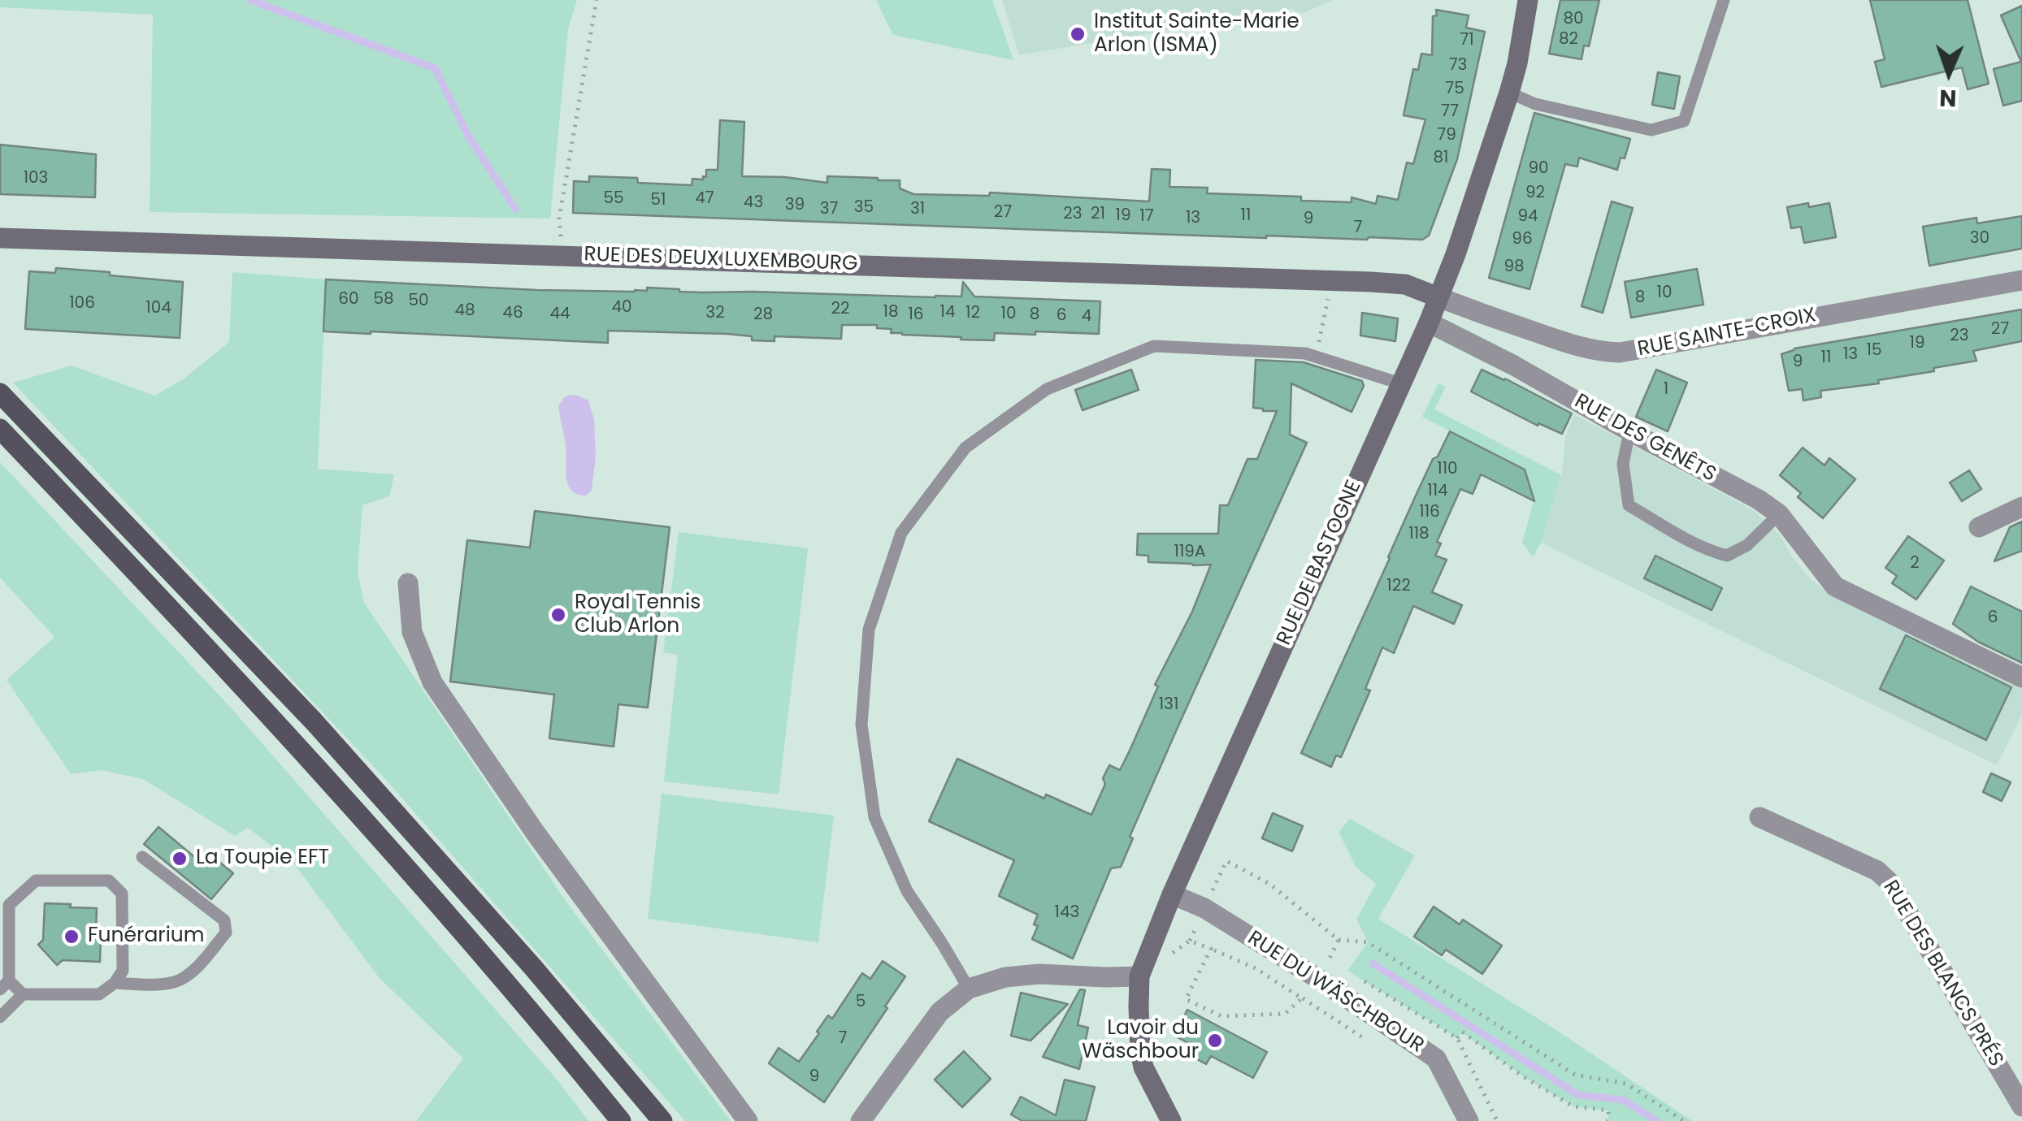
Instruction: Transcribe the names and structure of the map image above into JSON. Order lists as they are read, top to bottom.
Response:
{
  "streets": {
    "street": [
      "RUE DES DEUX LUXEMBOURG",
      "RUE SAINTE-CROIX",
      "RUE DES GENÊTS",
      "RUE DE BASTOGNE",
      "RUE DES BLANCS PRÉS",
      "RUE DU WÄSCHBOUR"
    ]
  },
  "crossings": [
    ["RUE DES DEUX LUXEMBOURG", "RUE SAINTE-CROIX"],
    ["RUE DES DEUX LUXEMBOURG", "RUE DE BASTOGNE"],
    ["RUE SAINTE-CROIX", "RUE DE BASTOGNE"],
    ["RUE DES GENÊTS", "RUE DE BASTOGNE"],
    ["RUE DE BASTOGNE", "RUE DU WÄSCHBOUR"]
  ],
  "places": [
    "Institut Sainte-Marie Arlon (ISMA)",
    "Royal Tennis Club Arlon",
    "La Toupie EFT",
    "Funérarium",
    "Lavoir du Wäschbour"
  ],
  "house_numbers": [
    "80",
    "82",
    "71",
    "73",
    "75",
    "77",
    "79",
    "81",
    "90",
    "103",
    "92",
    "55",
    "47",
    "51",
    "43",
    "39",
    "35",
    "37",
    "31",
    "27",
    "23",
    "21",
    "19",
    "11",
    "17",
    "94",
    "13",
    "9",
    "7",
    "30",
    "96",
    "98",
    "10",
    "8",
    "60",
    "58",
    "50",
    "106",
    "40",
    "104",
    "22",
    "48",
    "18",
    "14",
    "46",
    "32",
    "12",
    "44",
    "10",
    "28",
    "16",
    "8",
    "6",
    "4",
    "27",
    "23",
    "19",
    "15",
    "13",
    "11",
    "9",
    "1",
    "110",
    "114",
    "116",
    "118",
    "119A",
    "2",
    "122",
    "6",
    "131",
    "143",
    "5",
    "7",
    "9"
  ],
  "north": "bottom"
}
